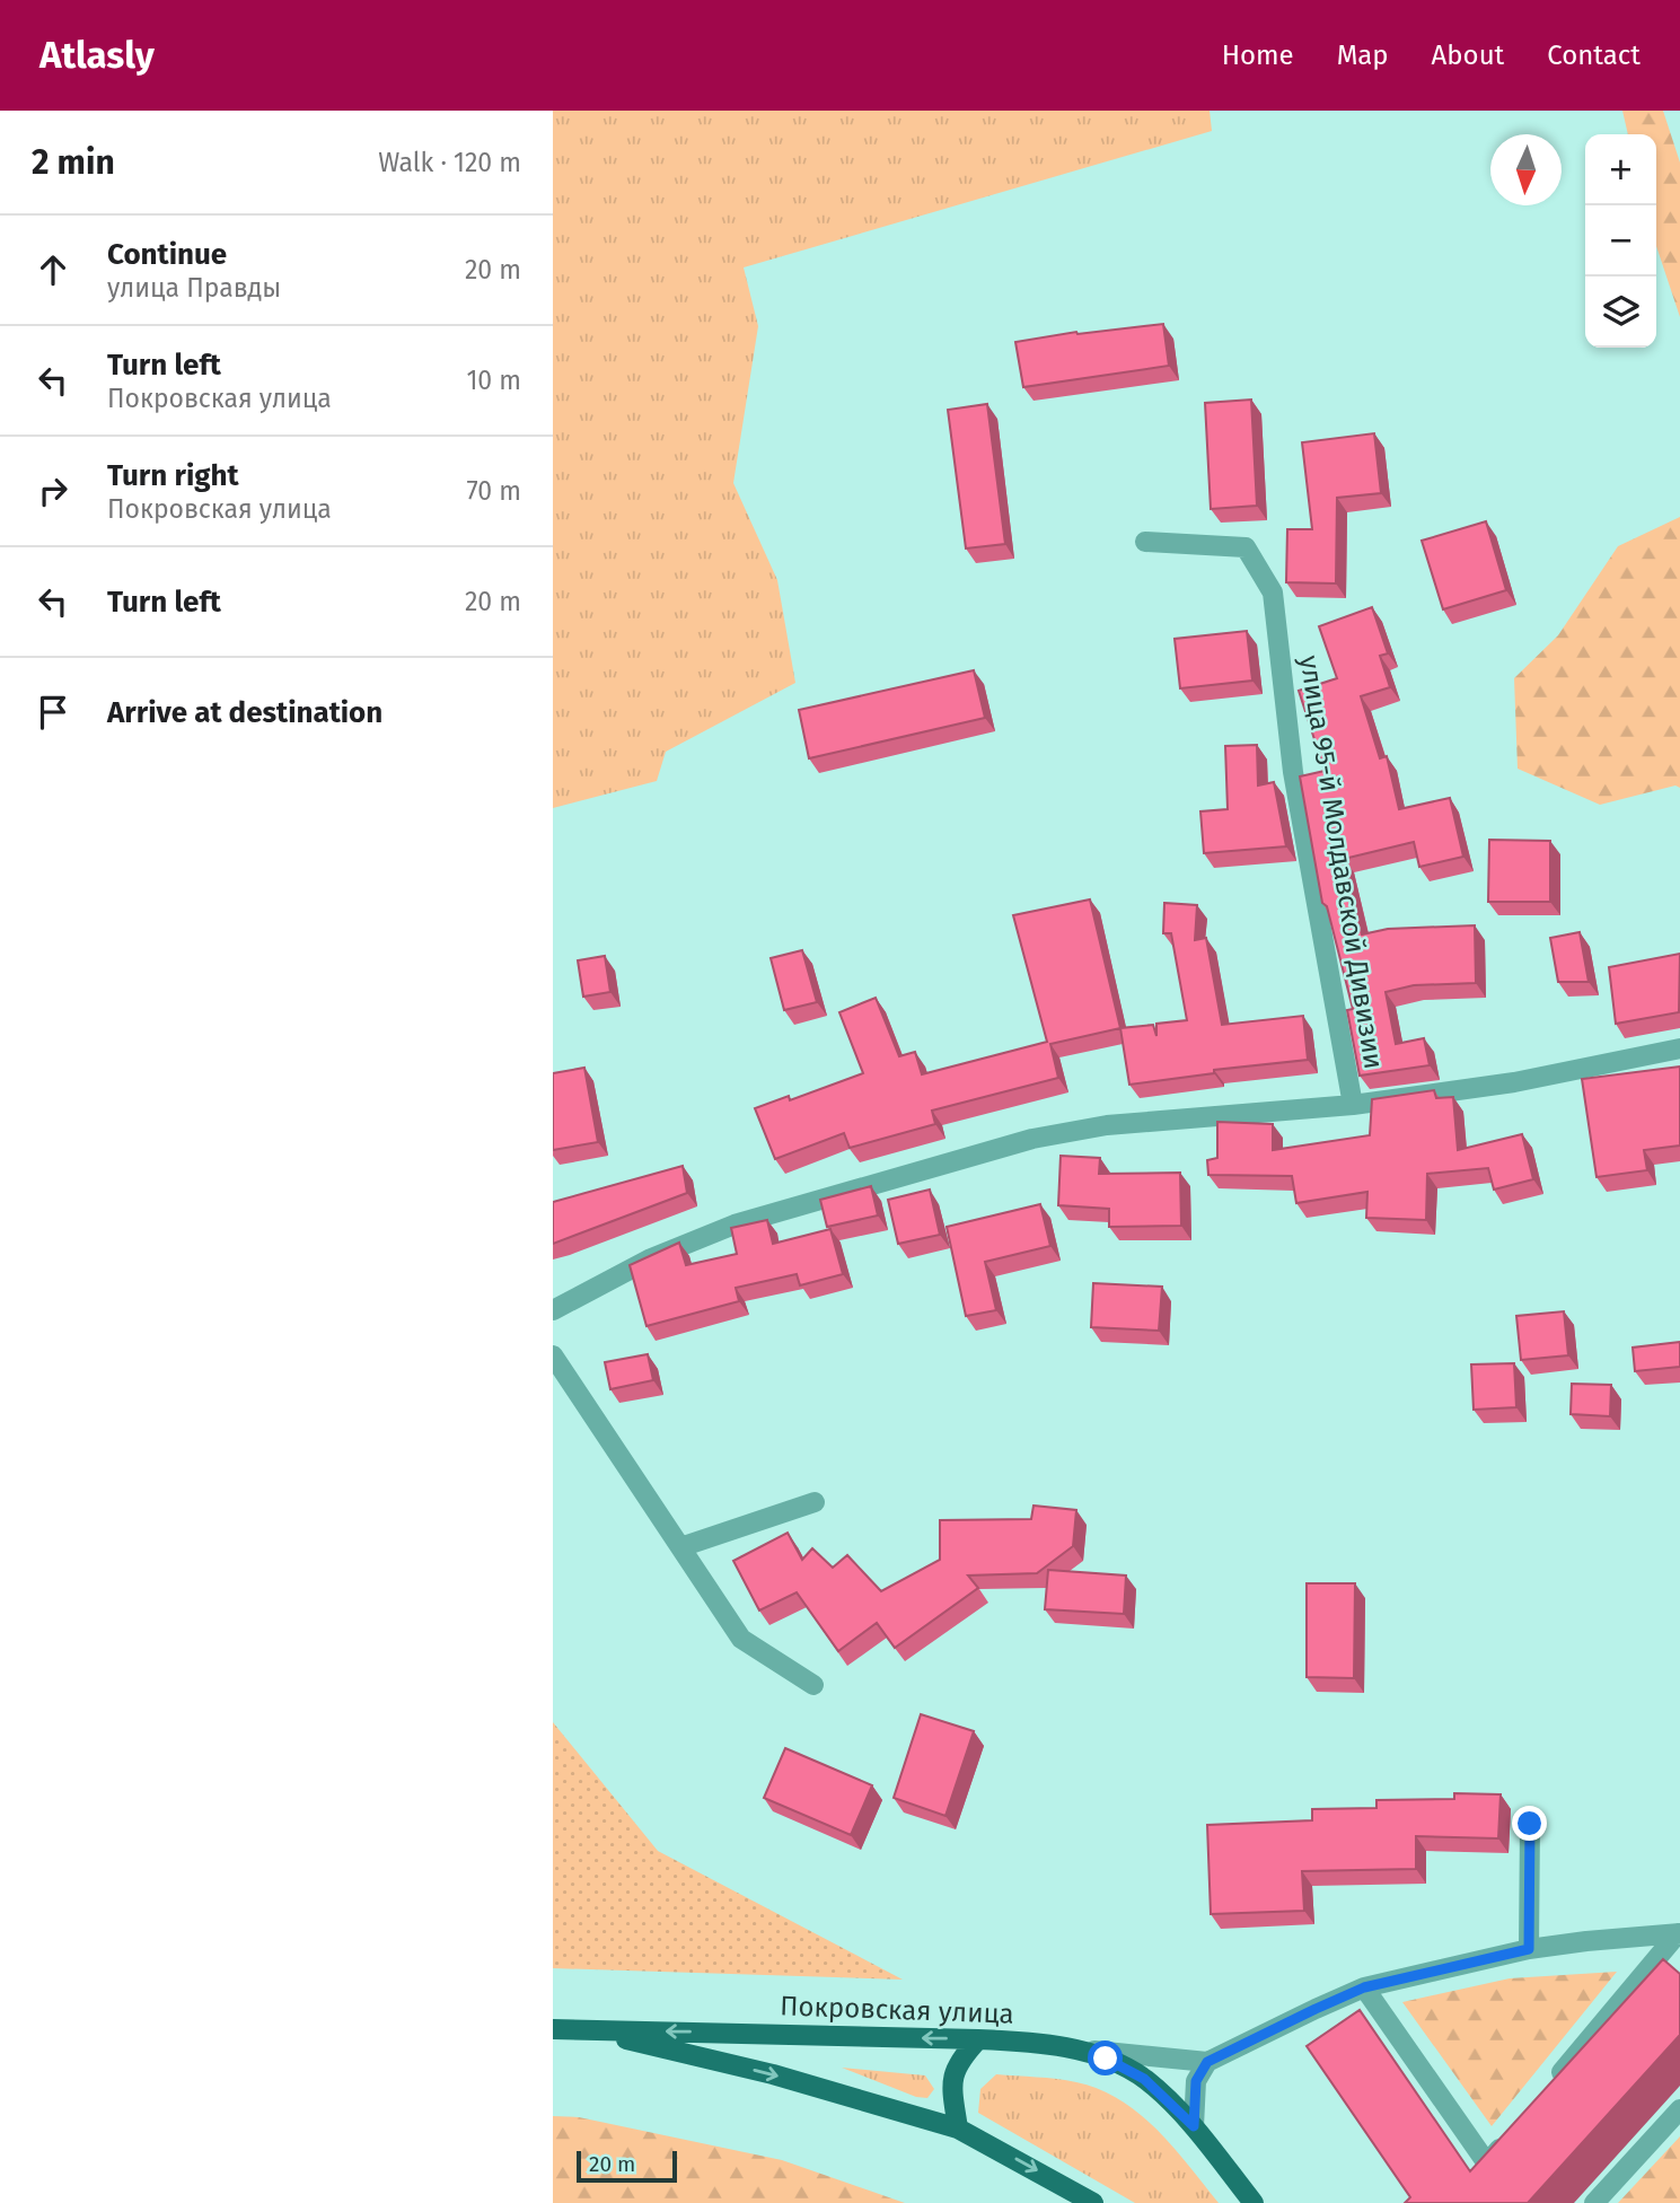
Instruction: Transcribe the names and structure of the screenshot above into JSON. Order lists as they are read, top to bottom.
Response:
{
  "streets": {
    "main road": ["Покровская улица"],
    "street": ["улица 95-й Молдавской Дивизии"]
  },
  "scale_bar": "20 m",
  "north": "bottom",
  "page": {
    "header": "Atlasly",
    "nav": [
      "Home",
      "Map",
      "About",
      "Contact"
    ],
    "heading": ["2 min", "Walk · 120 m"],
    "map_buttons": ["+", "−"],
    "list": [
      ["Continue", "улица Правды", "20 m"],
      ["Turn left", "Покровская улица", "10 m"],
      ["Turn right", "Покровская улица", "70 m"],
      ["Turn left", "20 m"],
      "Arrive at destination"
    ],
    "scale": "20 m"
  }
}
